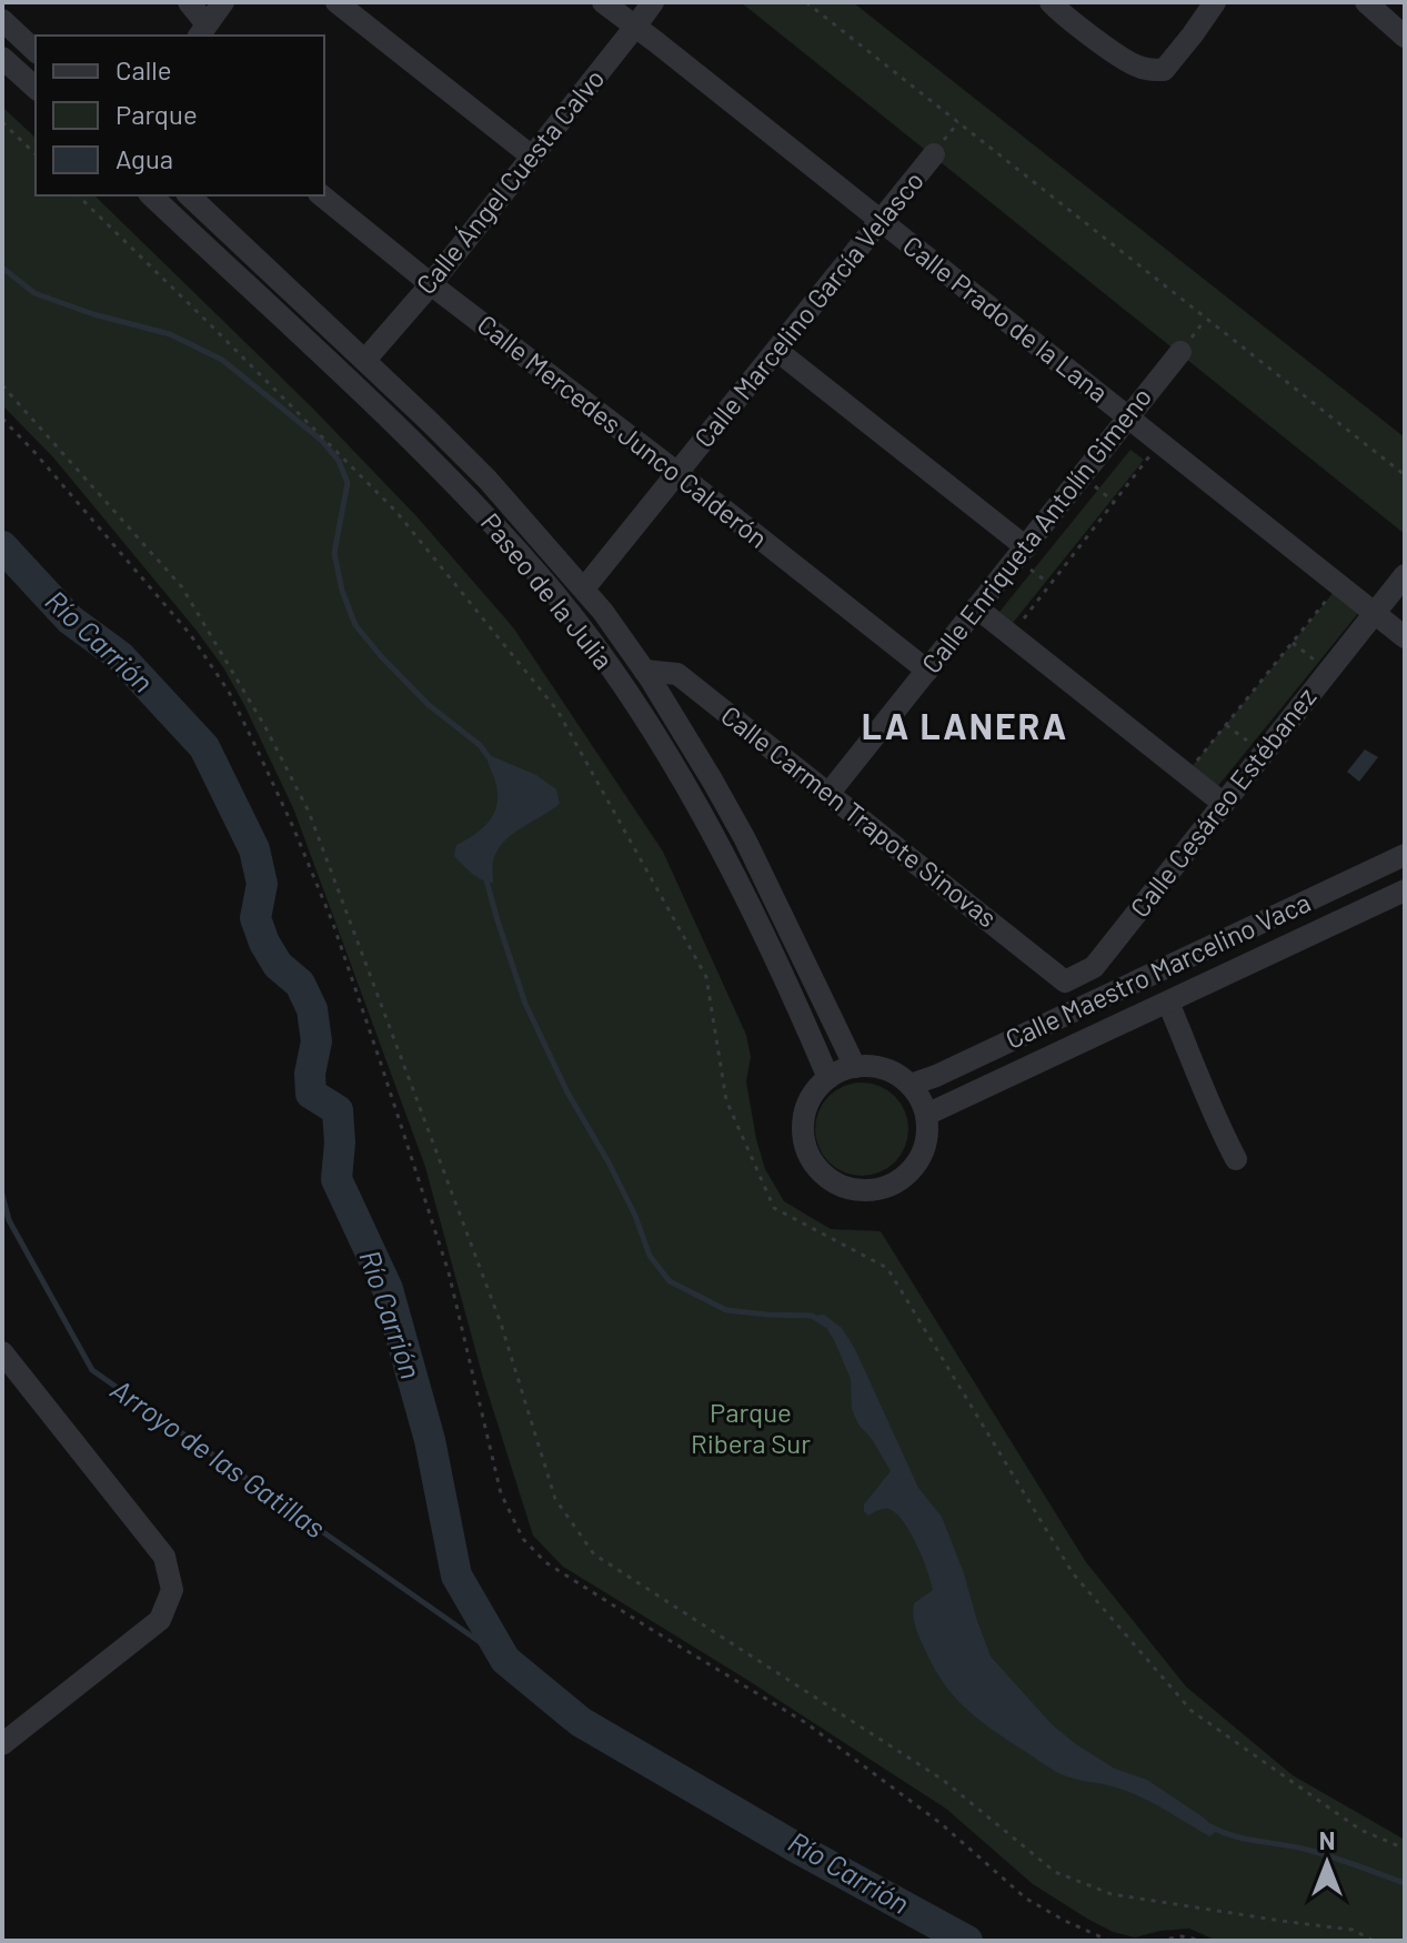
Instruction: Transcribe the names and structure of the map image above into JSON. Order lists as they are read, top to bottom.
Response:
{
  "streets": {
    "street": [
      "Calle Ángel Cuesta Calvo",
      "Calle Marcelino García Velasco",
      "Calle Prado de la Lana",
      "Calle Mercedes Junco Calderón",
      "Calle Enriqueta Antolín Gimeno",
      "Paseo de la Julia",
      "Calle Cesáreo Estébanez",
      "Calle Carmen Trapote Sinovas",
      "Calle Maestro Marcelino Vaca"
    ]
  },
  "crossings": [
    ["Calle Ángel Cuesta Calvo", "Calle Prado de la Lana"],
    ["Calle Ángel Cuesta Calvo", "Calle Mercedes Junco Calderón"],
    ["Calle Ángel Cuesta Calvo", "Paseo de la Julia"],
    ["Calle Marcelino García Velasco", "Calle Prado de la Lana"],
    ["Calle Marcelino García Velasco", "Calle Mercedes Junco Calderón"],
    ["Calle Marcelino García Velasco", "Paseo de la Julia"],
    ["Calle Prado de la Lana", "Calle Enriqueta Antolín Gimeno"],
    ["Calle Prado de la Lana", "Calle Cesáreo Estébanez"],
    ["Calle Mercedes Junco Calderón", "Calle Enriqueta Antolín Gimeno"],
    ["Calle Enriqueta Antolín Gimeno", "Calle Carmen Trapote Sinovas"],
    ["Paseo de la Julia", "Calle Carmen Trapote Sinovas"],
    ["Paseo de la Julia", "Calle Maestro Marcelino Vaca"],
    ["Calle Cesáreo Estébanez", "Calle Carmen Trapote Sinovas"]
  ],
  "districts": ["LA LANERA"],
  "water": ["Río Carrión", "Arroyo de las Gatillas"],
  "parks": ["Parque Ribera Sur"],
  "legend": ["Calle", "Parque", "Agua"],
  "north": "top"
}
